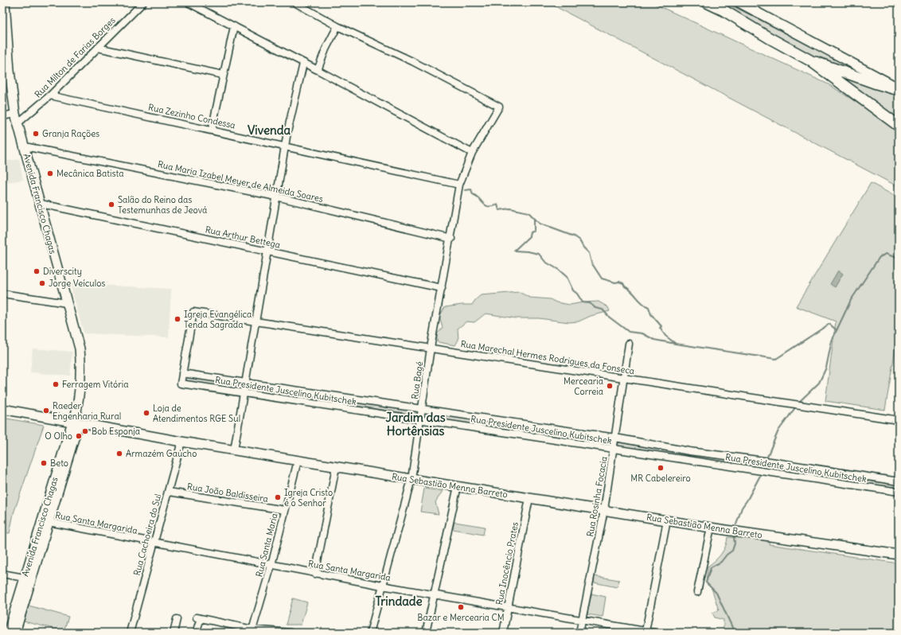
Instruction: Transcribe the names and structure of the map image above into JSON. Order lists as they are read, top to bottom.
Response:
{
  "streets": {
    "main road": ["Avenida Francisco Chagas", "Rua Sebastião Menna Barreto"],
    "street": [
      "Rua Milton de Farias Borges",
      "Rua Zezinho Condessa",
      "Rua Maria Izabel Meyer de Almeida Soares",
      "Rua Arthur Bettega",
      "Rua Marechal Hermes Rodrigues da Fonseca",
      "Rua Bagé",
      "Rua Presidente Juscelino Kubitschek",
      "Rua João Baldisseira",
      "Rua Rosinha Focacia",
      "Rua Santa Margarida",
      "Rua Cachoeira do Sul",
      "Rua Santa Maria",
      "Rua Inocêncio Prates"
    ]
  },
  "crossings": [
    ["Rua Milton de Farias Borges", "Rua Zezinho Condessa"],
    ["Rua Milton de Farias Borges", "Avenida Francisco Chagas"],
    ["Rua Zezinho Condessa", "Rua Bagé"],
    ["Rua Maria Izabel Meyer de Almeida Soares", "Avenida Francisco Chagas"],
    ["Rua Maria Izabel Meyer de Almeida Soares", "Rua Bagé"],
    ["Avenida Francisco Chagas", "Rua Arthur Bettega"],
    ["Avenida Francisco Chagas", "Rua Sebastião Menna Barreto"],
    ["Avenida Francisco Chagas", "Rua Santa Margarida"],
    ["Rua Arthur Bettega", "Rua Bagé"],
    ["Rua Marechal Hermes Rodrigues da Fonseca", "Rua Bagé"],
    ["Rua Marechal Hermes Rodrigues da Fonseca", "Rua Presidente Juscelino Kubitschek"],
    ["Rua Marechal Hermes Rodrigues da Fonseca", "Rua Rosinha Focacia"],
    ["Rua Bagé", "Rua Presidente Juscelino Kubitschek"],
    ["Rua Bagé", "Rua Sebastião Menna Barreto"],
    ["Rua Bagé", "Rua Santa Margarida"],
    ["Rua Presidente Juscelino Kubitschek", "Rua Rosinha Focacia"],
    ["Rua Sebastião Menna Barreto", "Rua Rosinha Focacia"],
    ["Rua Sebastião Menna Barreto", "Rua Cachoeira do Sul"],
    ["Rua Sebastião Menna Barreto", "Rua Santa Maria"],
    ["Rua Sebastião Menna Barreto", "Rua Inocêncio Prates"],
    ["Rua João Baldisseira", "Rua Cachoeira do Sul"],
    ["Rua João Baldisseira", "Rua Santa Maria"],
    ["Rua Rosinha Focacia", "Rua Santa Margarida"],
    ["Rua Santa Margarida", "Rua Cachoeira do Sul"],
    ["Rua Santa Margarida", "Rua Santa Maria"],
    ["Rua Santa Margarida", "Rua Inocêncio Prates"]
  ],
  "districts": ["Vivenda", "Jardim das Hortênsias", "Trindade"],
  "places": [
    "Granja Rações",
    "Mecânica Batista",
    "Salão do Reino das Testemunhas de Jeová",
    "Diverscity",
    "Jorge Veículos",
    "Igreja Evangélica Tenda Sagrada",
    "Ferragem Vitória",
    "Mercearia Correia",
    "Raeder Engenharia Rural",
    "Loja de Atendimentos RGE Sul",
    "Bob Esponja",
    "O Olho",
    "Armazém Gaúcho",
    "Beto",
    "MR Cabelereiro",
    "Igreja Cristo é o Senhor",
    "Bazar e Mercearia CM"
  ]
}
